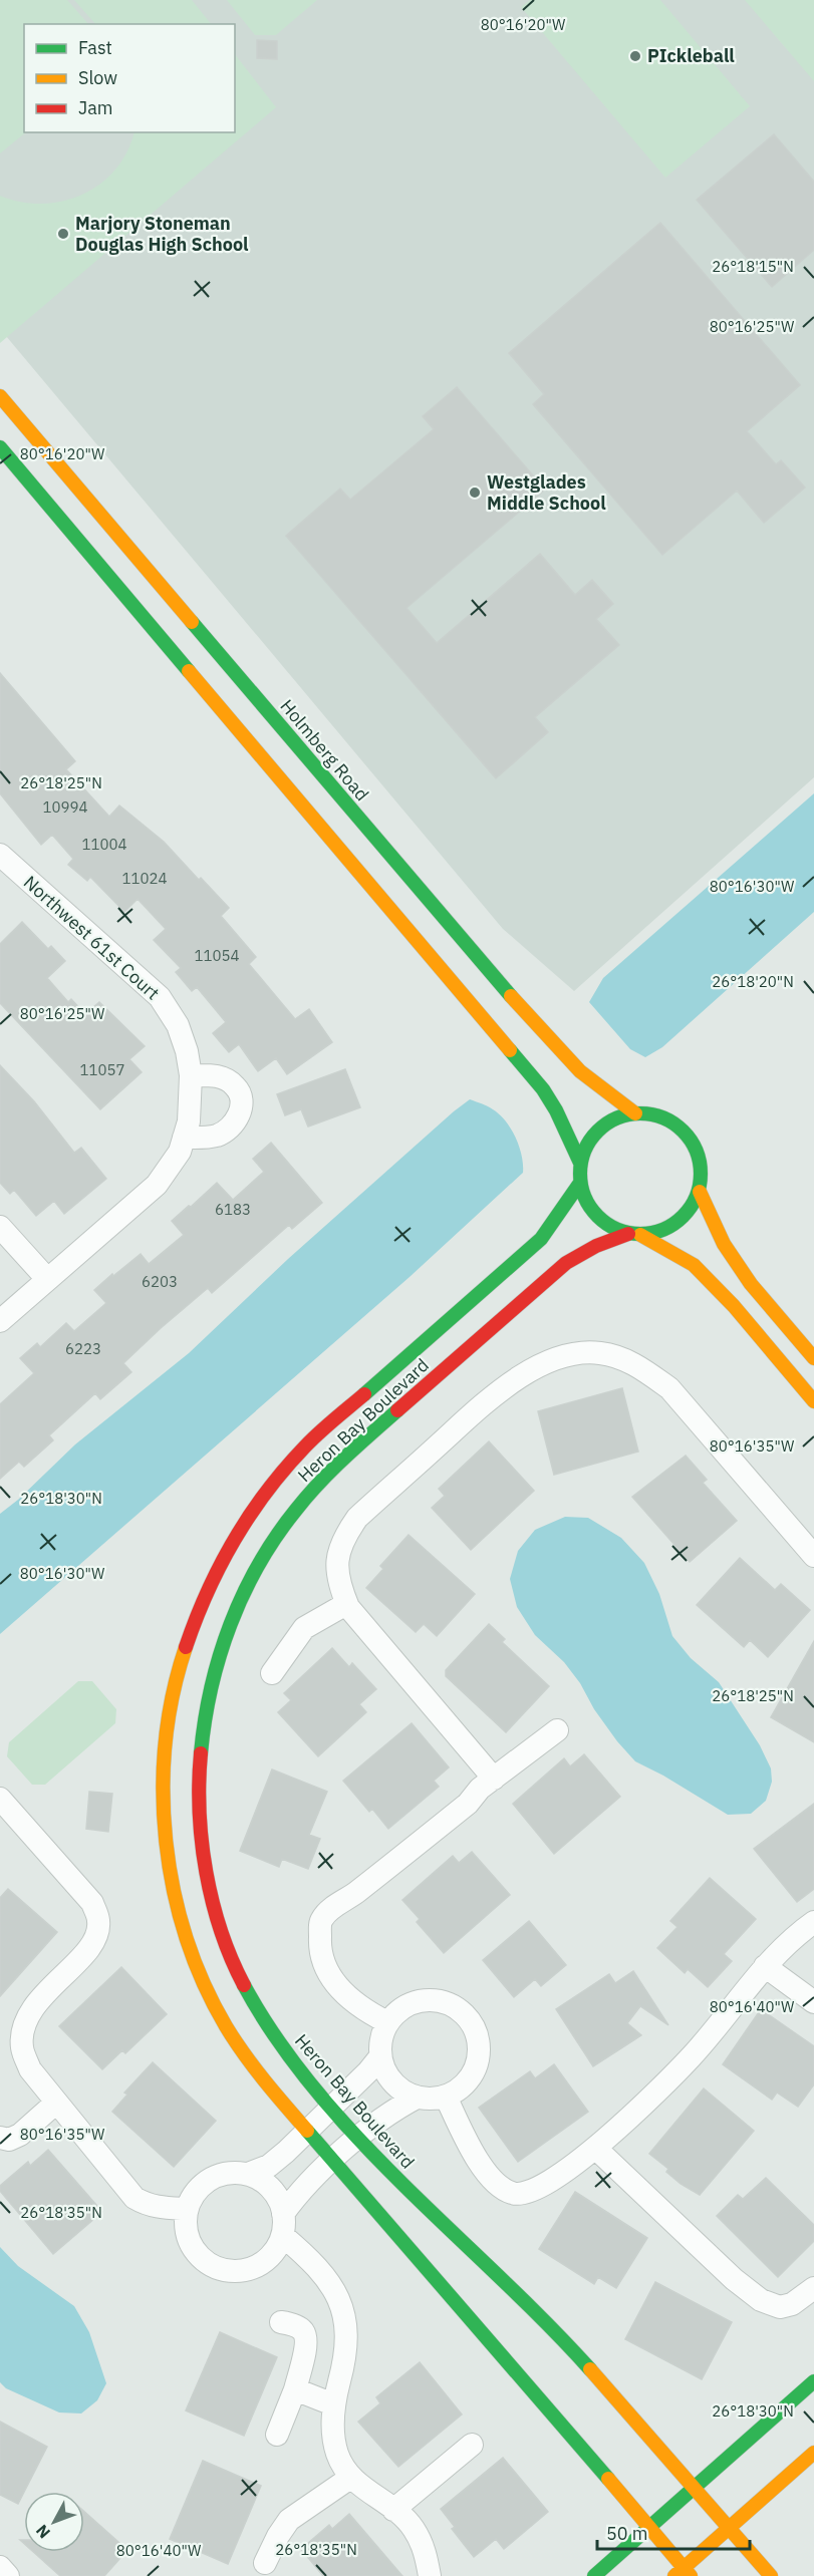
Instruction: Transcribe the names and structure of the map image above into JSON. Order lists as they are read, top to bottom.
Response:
{
  "streets": {
    "street": ["Holmberg Road", "Northwest 61st Court", "Heron Bay Boulevard"]
  },
  "crossings": [
    ["Holmberg Road", "Heron Bay Boulevard"]
  ],
  "places": ["PIckleball", "Marjory Stoneman Douglas High School", "Westglades Middle School"],
  "house_numbers": [
    "10994",
    "11004",
    "11024",
    "11054",
    "11057",
    "6183",
    "6203",
    "6223"
  ],
  "legend": ["Fast", "Slow", "Jam"],
  "scale_bar": "50 m",
  "north": "bottom left",
  "coordinates": [
    "80°16'20\"W",
    "26°18'15\"N",
    "80°16'25\"W",
    "26°18'25\"N",
    "80°16'30\"W",
    "26°18'20\"N",
    "80°16'35\"W",
    "26°18'30\"N",
    "80°16'40\"W",
    "26°18'35\"N"
  ]
}
